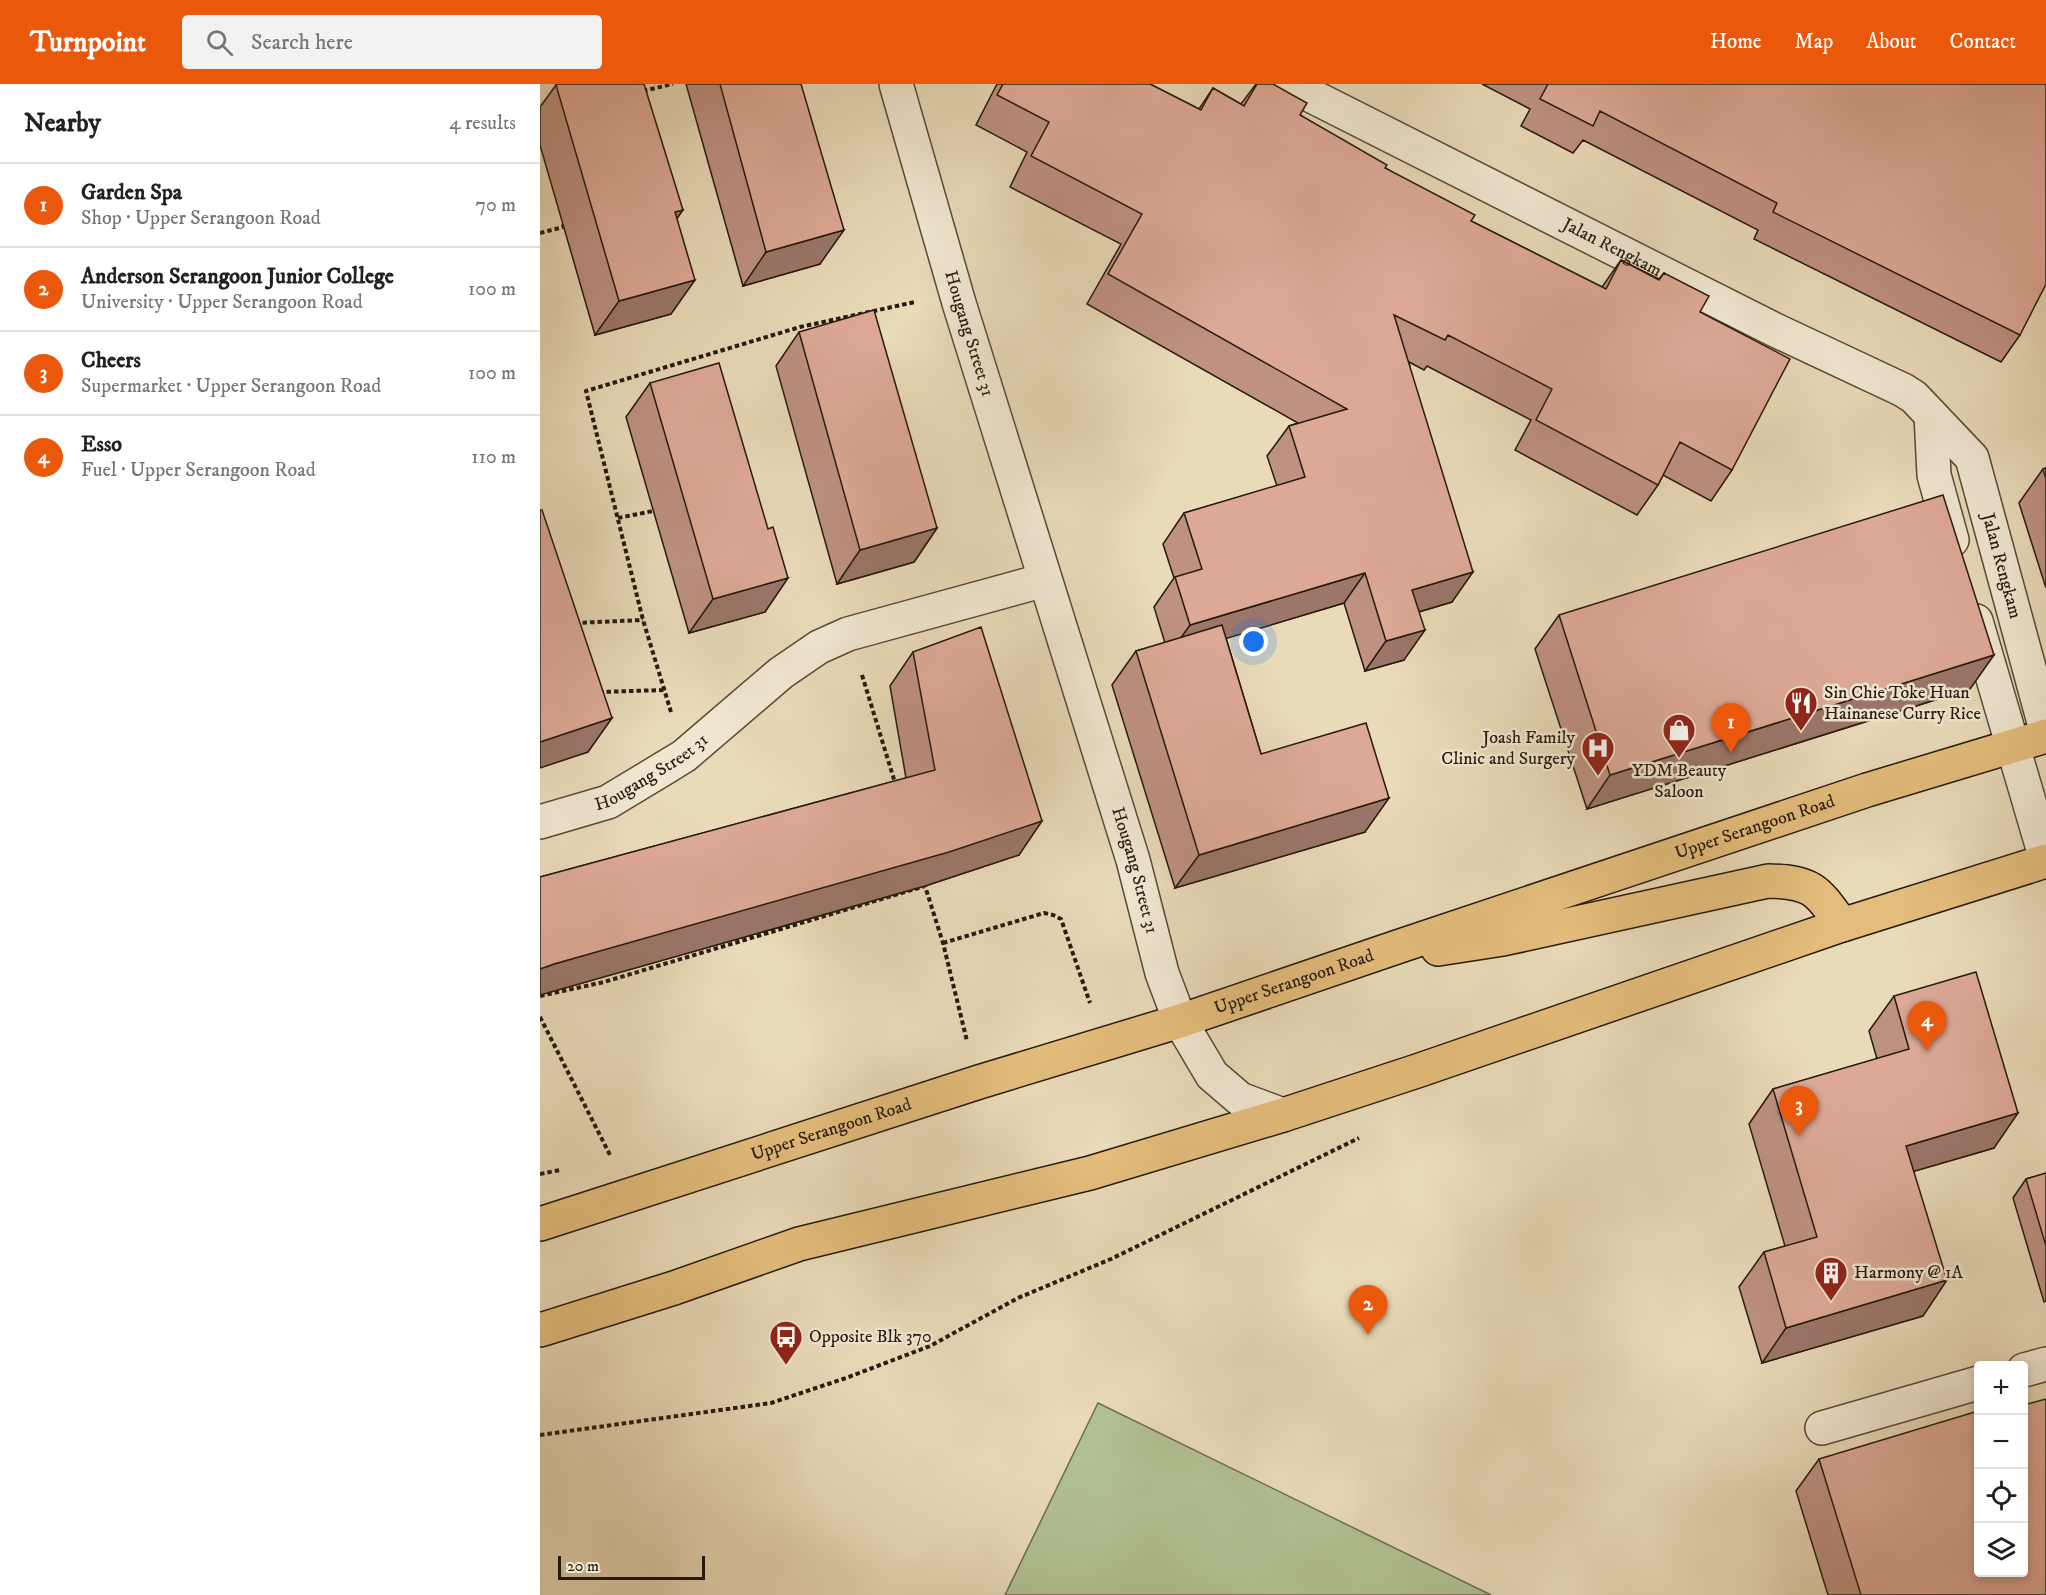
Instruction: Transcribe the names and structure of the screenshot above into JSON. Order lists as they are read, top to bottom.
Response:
{
  "streets": {
    "main road": ["Upper Serangoon Road"],
    "street": ["Jalan Rengkam", "Hougang Street 31"]
  },
  "crossings": [
    ["Hougang Street 31", "Upper Serangoon Road"]
  ],
  "places": {
    "restaurant": ["Sin Chie Toke Huan Hainanese Curry Rice"],
    "shop": ["YDM Beauty Saloon"],
    "hospital": ["Joash Family Clinic and Surgery"],
    "building": ["Harmony @ 1A"],
    "bus stop": ["Opposite Blk 370"]
  },
  "scale_bar": "20 m",
  "page": {
    "header": "Turnpoint",
    "search": "Search here",
    "nav": [
      "Home",
      "Map",
      "About",
      "Contact"
    ],
    "heading": ["Nearby", "4 results"],
    "list": [
      {
        "mark": "1",
        "name": "Garden Spa",
        "note": "Shop · Upper Serangoon Road",
        "value": "70 m"
      },
      {
        "mark": "2",
        "name": "Anderson Serangoon Junior College",
        "note": "University · Upper Serangoon Road",
        "value": "100 m"
      },
      {
        "mark": "3",
        "name": "Cheers",
        "note": "Supermarket · Upper Serangoon Road",
        "value": "100 m"
      },
      {
        "mark": "4",
        "name": "Esso",
        "note": "Fuel · Upper Serangoon Road",
        "value": "110 m"
      }
    ],
    "pins": [
      "1",
      "4",
      "3",
      "2"
    ],
    "map_buttons": ["+", "−"],
    "scale": "20 m"
  }
}
